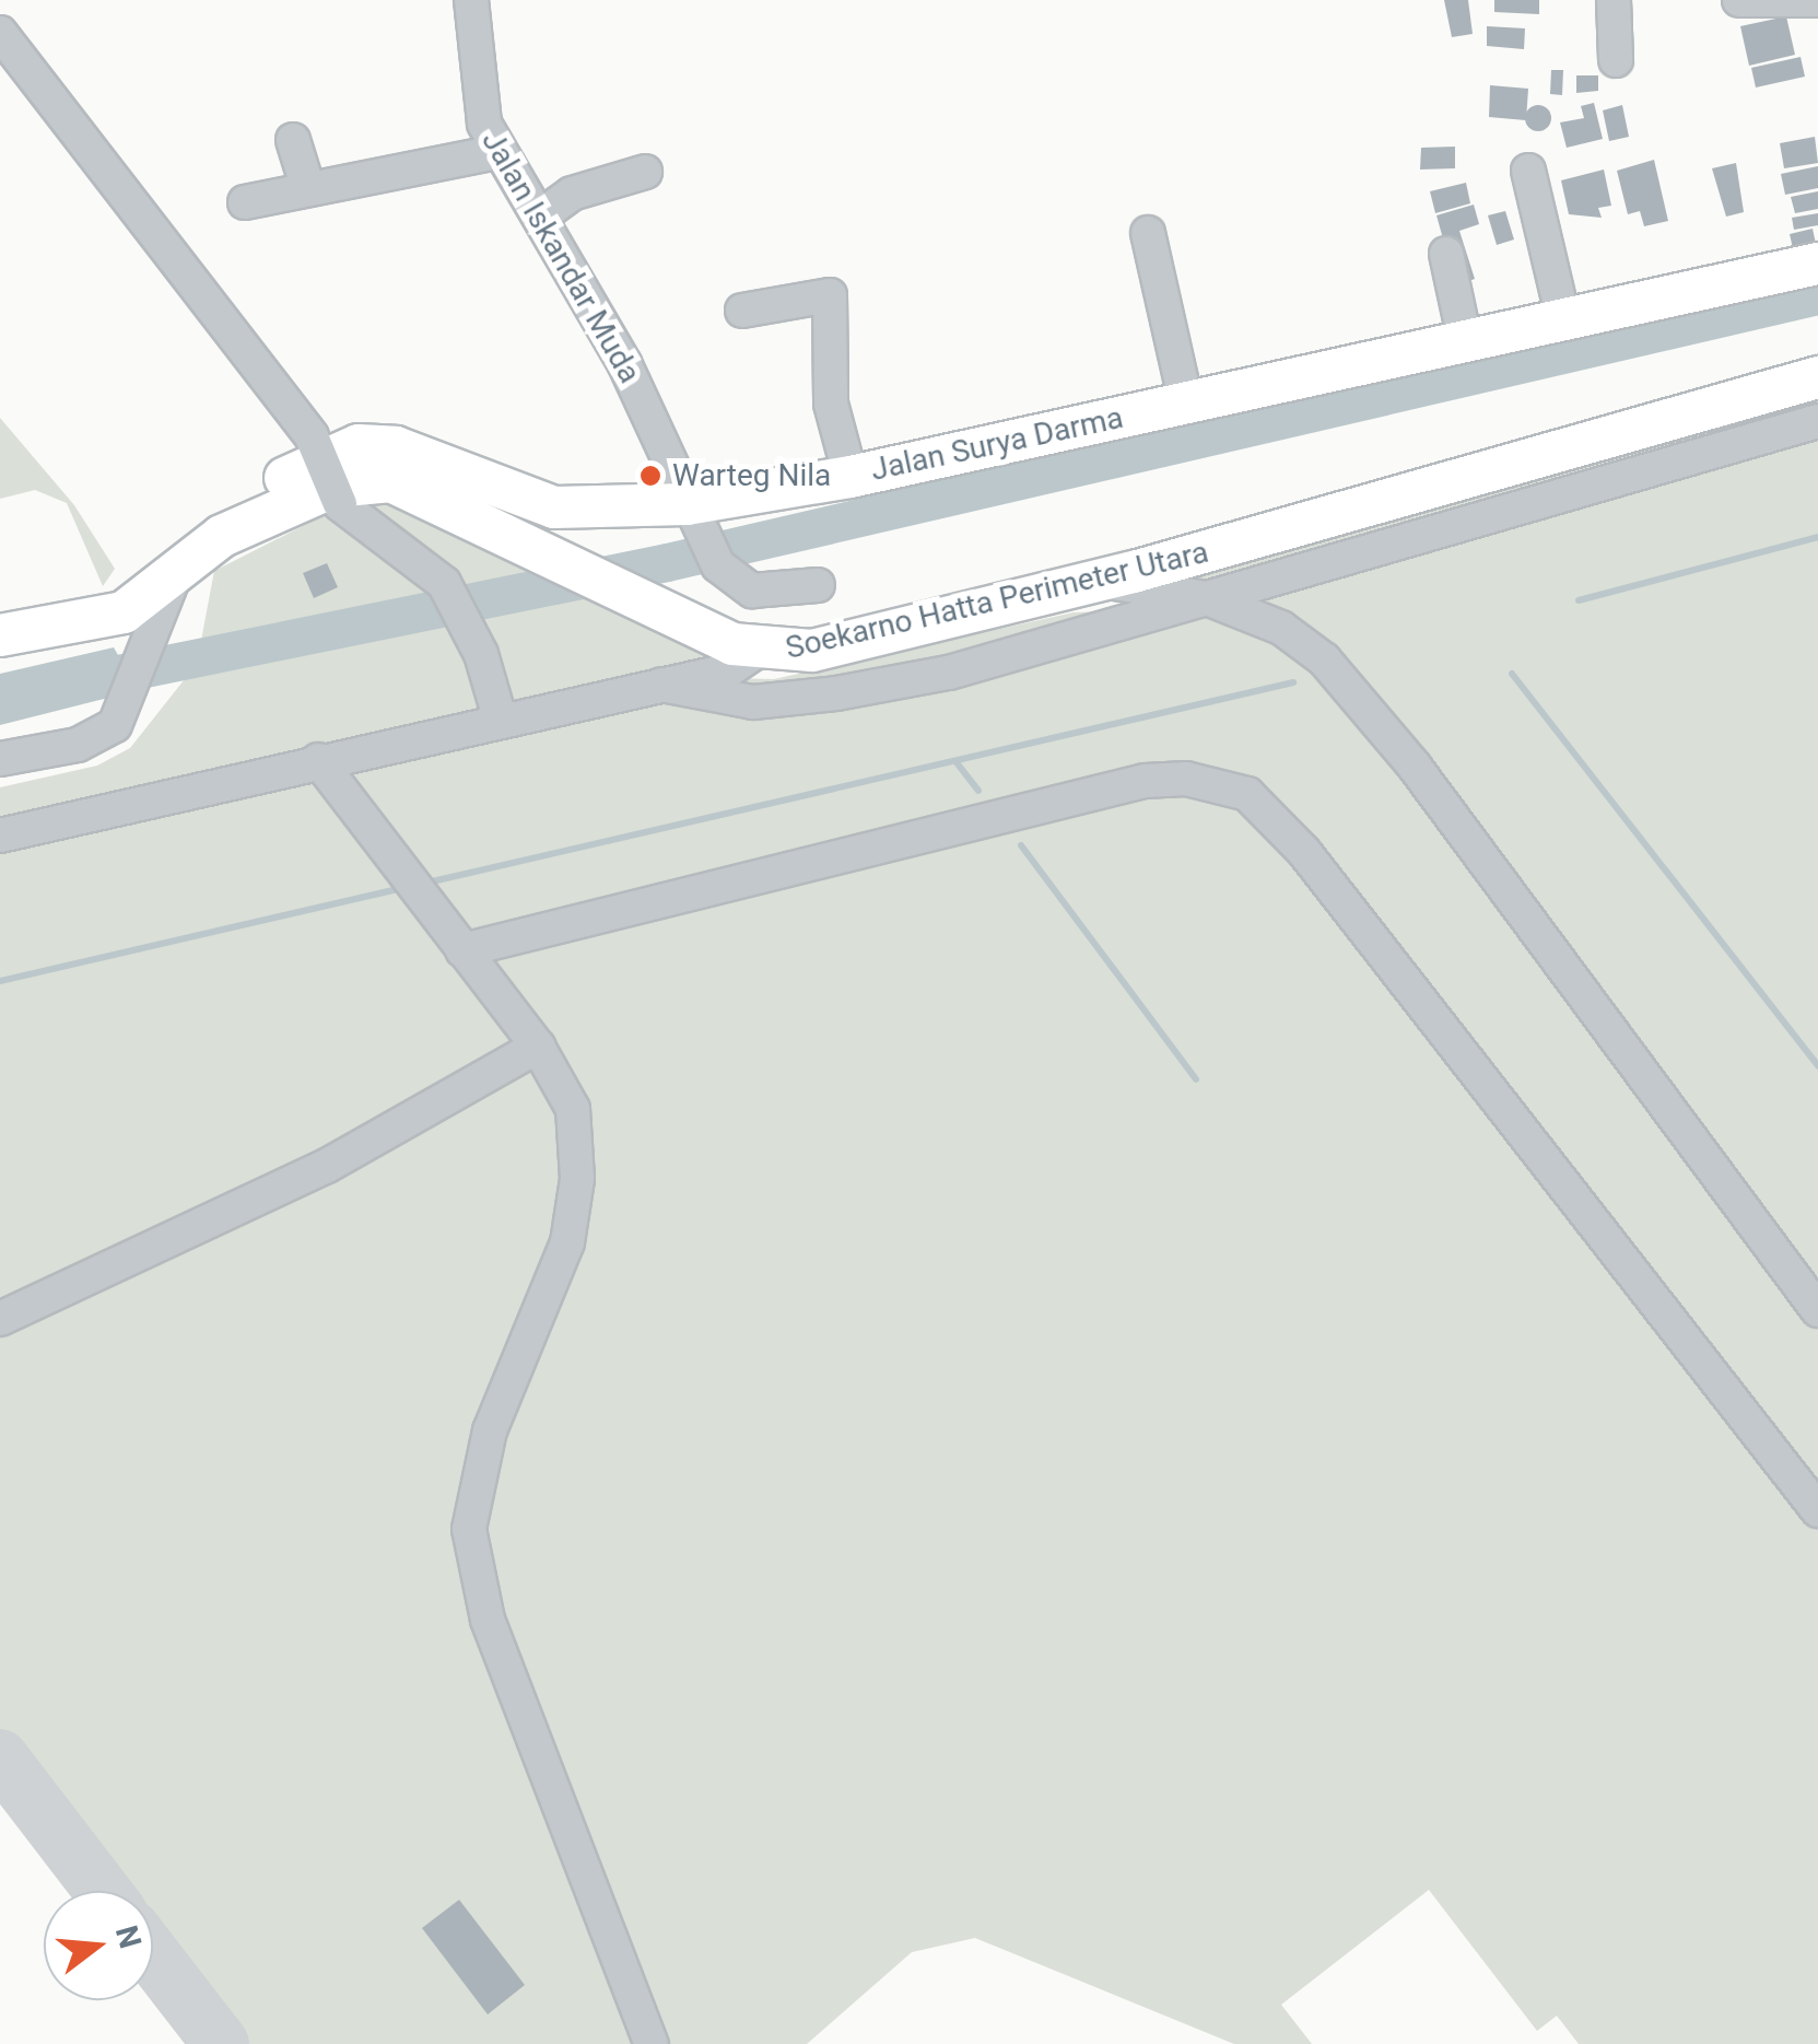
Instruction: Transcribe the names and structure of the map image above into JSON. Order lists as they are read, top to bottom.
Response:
{
  "streets": {
    "main road": ["Jalan Surya Darma", "Soekarno Hatta Perimeter Utara"],
    "street": ["Jalan Iskandar Muda"]
  },
  "crossings": [
    ["Jalan Iskandar Muda", "Jalan Surya Darma"],
    ["Jalan Surya Darma", "Soekarno Hatta Perimeter Utara"]
  ],
  "places": ["Warteg Nila"],
  "north": "right"
}
